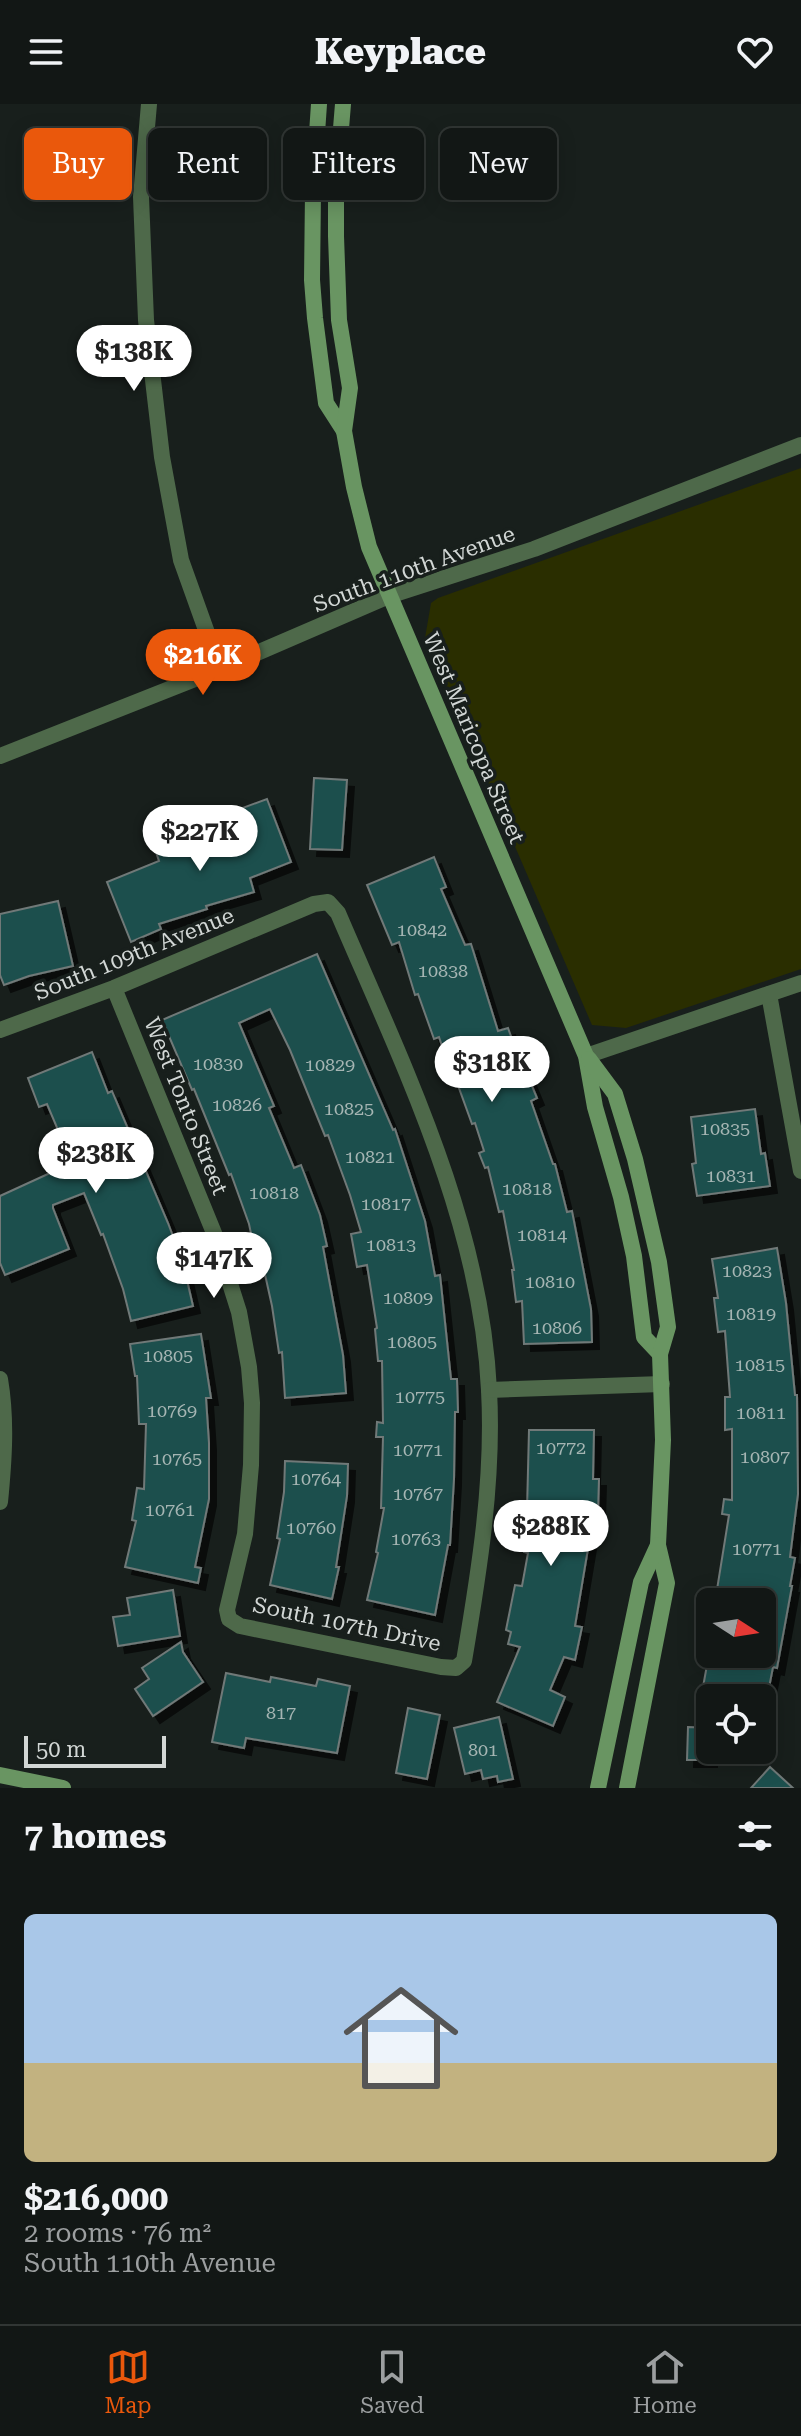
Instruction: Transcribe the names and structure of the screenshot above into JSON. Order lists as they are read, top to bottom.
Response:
{
  "streets": {
    "street": [
      "South 110th Avenue",
      "West Maricopa Street",
      "South 109th Avenue",
      "West Tonto Street",
      "South 107th Drive"
    ]
  },
  "crossings": [
    ["South 110th Avenue", "West Maricopa Street"],
    ["South 109th Avenue", "West Tonto Street"],
    ["South 109th Avenue", "South 107th Drive"],
    ["West Tonto Street", "South 107th Drive"]
  ],
  "house_numbers": [
    "10842",
    "10838",
    "10830",
    "10829",
    "10826",
    "10825",
    "10835",
    "10821",
    "10831",
    "10818",
    "10818",
    "10817",
    "10814",
    "10813",
    "10823",
    "10810",
    "10809",
    "10819",
    "10806",
    "10805",
    "10805",
    "10815",
    "10775",
    "10769",
    "10811",
    "10772",
    "10771",
    "10807",
    "10765",
    "10764",
    "10767",
    "10761",
    "10760",
    "10763",
    "10771",
    "817",
    "801"
  ],
  "scale_bar": "50 m",
  "north": "right",
  "page": {
    "header": "Keyplace",
    "chip": [
      "Buy",
      "Rent",
      "Filters",
      "New"
    ],
    "price": [
      "$138K",
      "$216K",
      "$227K",
      "$318K",
      "$238K",
      "$147K",
      "$288K"
    ],
    "scale": "50 m",
    "heading": "7 homes",
    "list": [
      {
        "name": "$216,000",
        "note": "2 rooms · 76 m² · South 110th Avenue"
      }
    ],
    "tabs": ["Map", "Saved", "Home"]
  }
}
